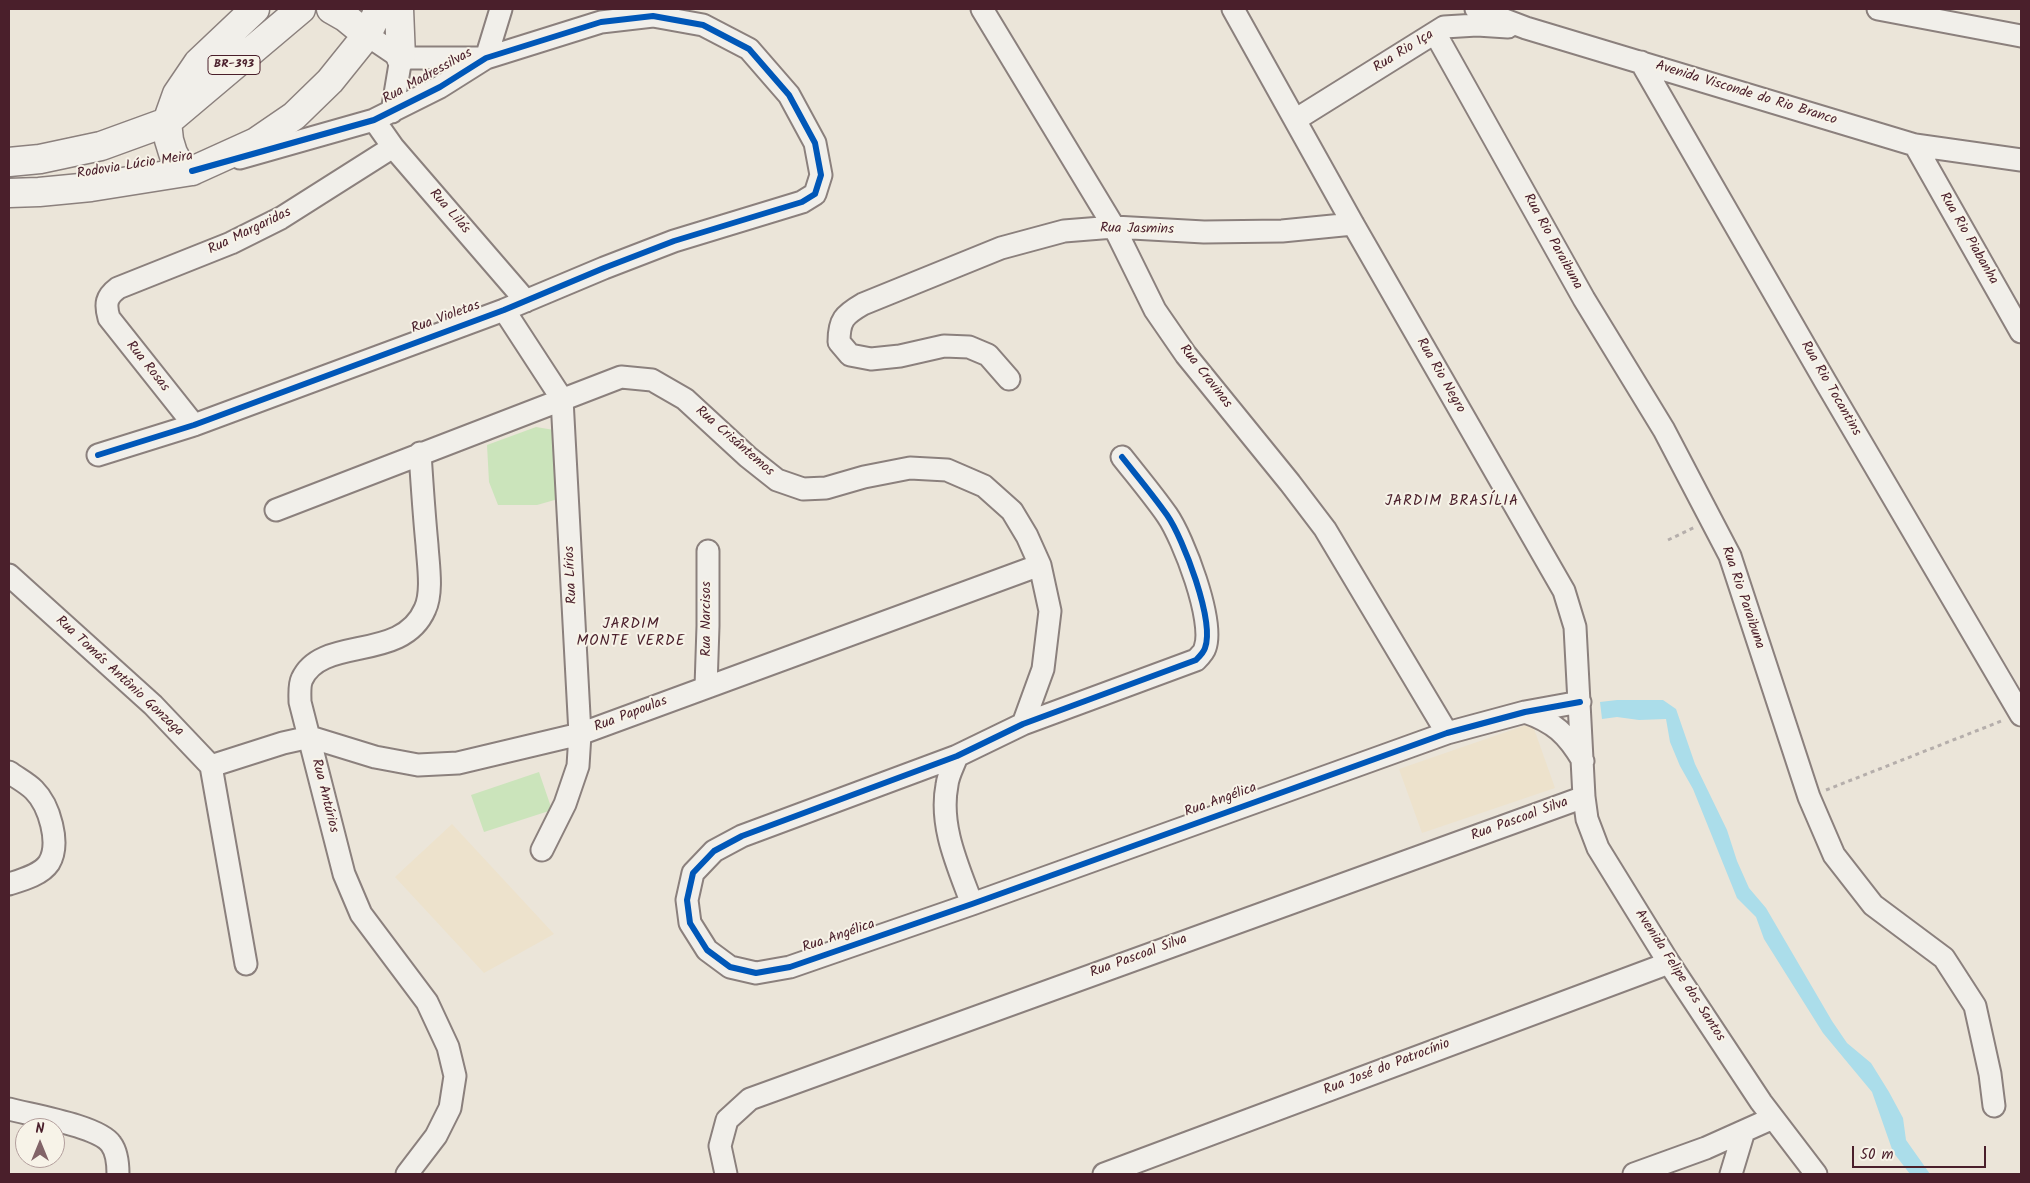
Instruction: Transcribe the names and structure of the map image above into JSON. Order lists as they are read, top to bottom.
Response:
{
  "streets": {
    "main road": ["BR-393", "Rodovia Lúcio Meira"],
    "street": [
      "Rua Rio Iça",
      "Rua Madressilvas",
      "Avenida Visconde do Rio Branco",
      "Rua Lilás",
      "Rua Jasmins",
      "Rua Margaridas",
      "Rua Rio Piabanha",
      "Rua Rio Paraibuna",
      "Rua Violetas",
      "Rua Rosas",
      "Rua Rio Negro",
      "Rua Cravinas",
      "Rua Rio Tocantins",
      "Rua Crisântemos",
      "Rua Lírios",
      "Rua Narcisos",
      "Rua Tomás Antônio Gonzaga",
      "Rua Papoulas",
      "Rua Antúrios",
      "Rua Angélica",
      "Rua Pascoal Silva",
      "Avenida Felipe dos Santos",
      "Rua José do Patrocínio"
    ]
  },
  "crossings": [
    ["Rua Rio Iça", "Avenida Visconde do Rio Branco"],
    ["Rua Rio Iça", "Rua Rio Paraibuna"],
    ["Rua Rio Iça", "Rua Rio Negro"],
    ["Rua Madressilvas", "Rodovia Lúcio Meira"],
    ["Rua Madressilvas", "Rua Lilás"],
    ["Rua Madressilvas", "Rua Violetas"],
    ["Avenida Visconde do Rio Branco", "Rua Rio Piabanha"],
    ["Avenida Visconde do Rio Branco", "Rua Rio Tocantins"],
    ["Rua Lilás", "Rua Margaridas"],
    ["Rua Lilás", "Rua Violetas"],
    ["Rua Jasmins", "Rua Rio Negro"],
    ["Rua Jasmins", "Rua Cravinas"],
    ["Rua Margaridas", "Rua Rosas"],
    ["Rua Violetas", "Rua Rosas"],
    ["Rua Rio Negro", "Rua Angélica"],
    ["Rua Rio Negro", "Avenida Felipe dos Santos"],
    ["Rua Cravinas", "Rua Angélica"],
    ["Rua Crisântemos", "Rua Lírios"],
    ["Rua Crisântemos", "Rua Papoulas"],
    ["Rua Crisântemos", "Rua Antúrios"],
    ["Rua Crisântemos", "Rua Angélica"],
    ["Rua Lírios", "Rua Papoulas"],
    ["Rua Narcisos", "Rua Papoulas"],
    ["Rua Tomás Antônio Gonzaga", "Rua Papoulas"],
    ["Rua Papoulas", "Rua Antúrios"],
    ["Rua Pascoal Silva", "Avenida Felipe dos Santos"],
    ["Avenida Felipe dos Santos", "Rua José do Patrocínio"]
  ],
  "districts": ["JARDIM BRASÍLIA", "JARDIM MONTE VERDE"],
  "scale_bar": "50 m",
  "north": "top"
}
